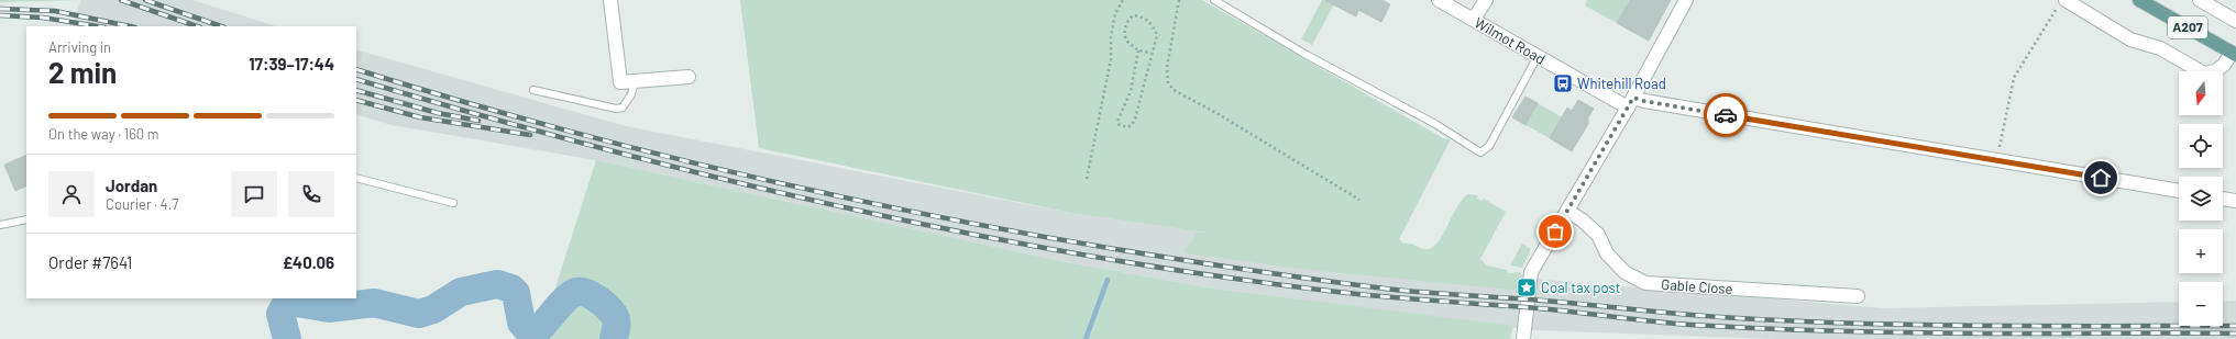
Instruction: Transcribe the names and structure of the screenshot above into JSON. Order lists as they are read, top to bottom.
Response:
{
  "streets": {
    "main road": ["A207"],
    "street": ["Wilmot Road", "Gable Close"]
  },
  "places": {
    "bus stop": ["Whitehill Road"],
    "place": ["Coal tax post"]
  },
  "north": "bottom",
  "page": {
    "heading": ["2 min", "Arriving in", "17:39–17:44"],
    "panel": [
      "Jordan",
      "Courier · 4.7",
      "Order #7641",
      "£40.06"
    ],
    "map_buttons": ["+", "−"],
    "bar": "On the way · 160 m"
  }
}
